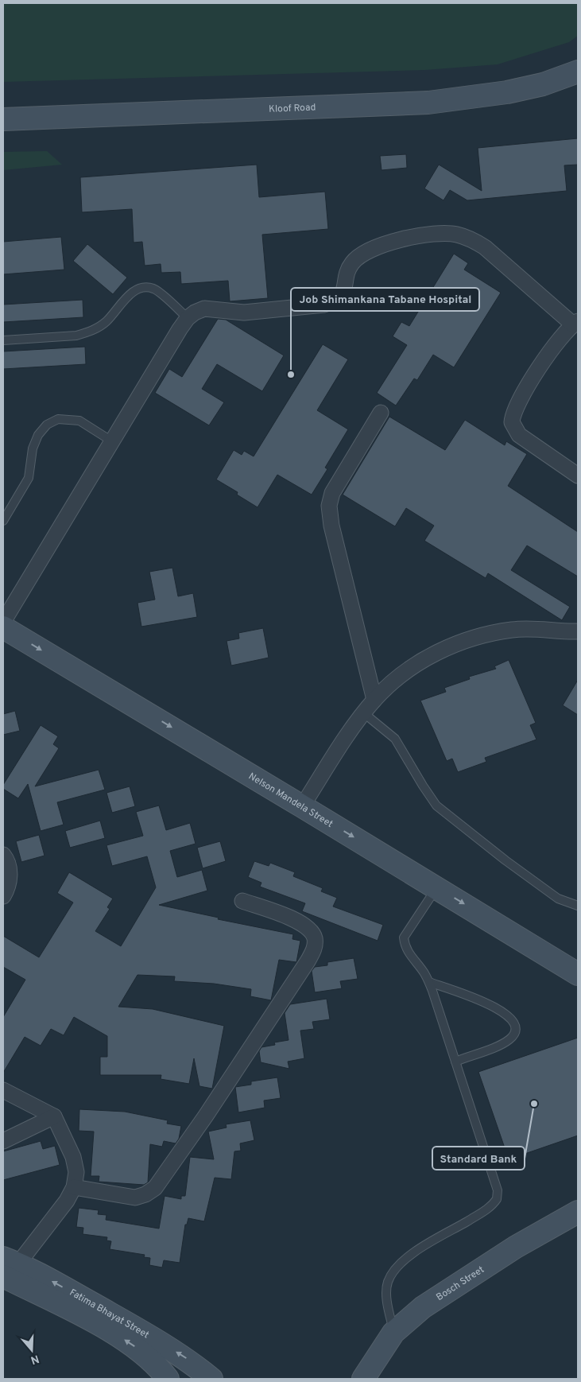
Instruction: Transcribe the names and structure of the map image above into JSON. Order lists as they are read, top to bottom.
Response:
{
  "streets": {
    "main road": [
      "Kloof Road",
      "Nelson Mandela Street",
      "Bosch Street",
      "Fatima Bhayat Street"
    ]
  },
  "one_way": ["Nelson Mandela Street"],
  "places": ["Job Shimankana Tabane Hospital", "Standard Bank"],
  "north": "bottom"
}
